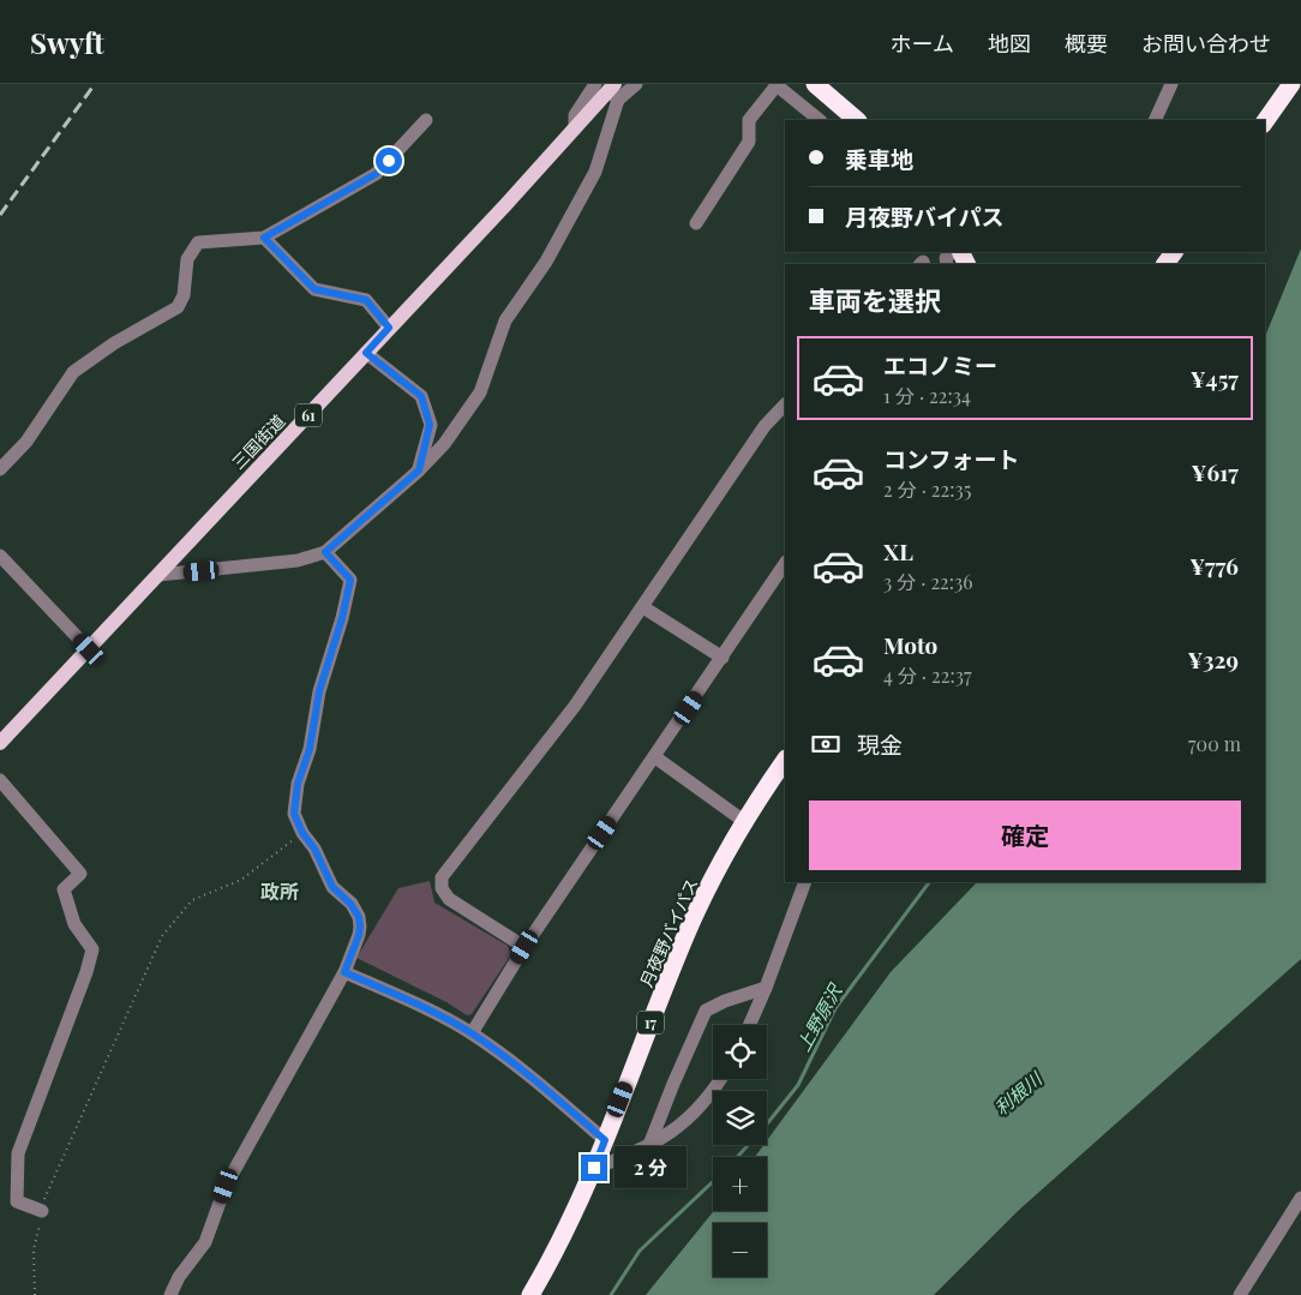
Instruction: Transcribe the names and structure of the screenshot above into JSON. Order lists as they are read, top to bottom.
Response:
{
  "streets": {
    "highway": ["月夜野バイパス", "17"],
    "main road": ["61", "三国街道"]
  },
  "districts": ["政所"],
  "water": ["上野原沢", "利根川"],
  "page": {
    "header": "Swyft",
    "nav": [
      "ホーム",
      "地図",
      "概要",
      "お問い合わせ"
    ],
    "banner": ["乗車地", "月夜野バイパス"],
    "heading": "車両を選択",
    "list": [
      {
        "name": "エコノミー",
        "note": "1 分 · 22:34",
        "value": "¥457"
      },
      {
        "name": "コンフォート",
        "note": "2 分 · 22:35",
        "value": "¥617"
      },
      {
        "name": "XL",
        "note": "3 分 · 22:36",
        "value": "¥776"
      },
      {
        "name": "Moto",
        "note": "4 分 · 22:37",
        "value": "¥329"
      }
    ],
    "pay": ["現金", "700 m"],
    "buttons": "確定",
    "map_buttons": ["+", "−"],
    "bubble": "2 分"
  }
}
